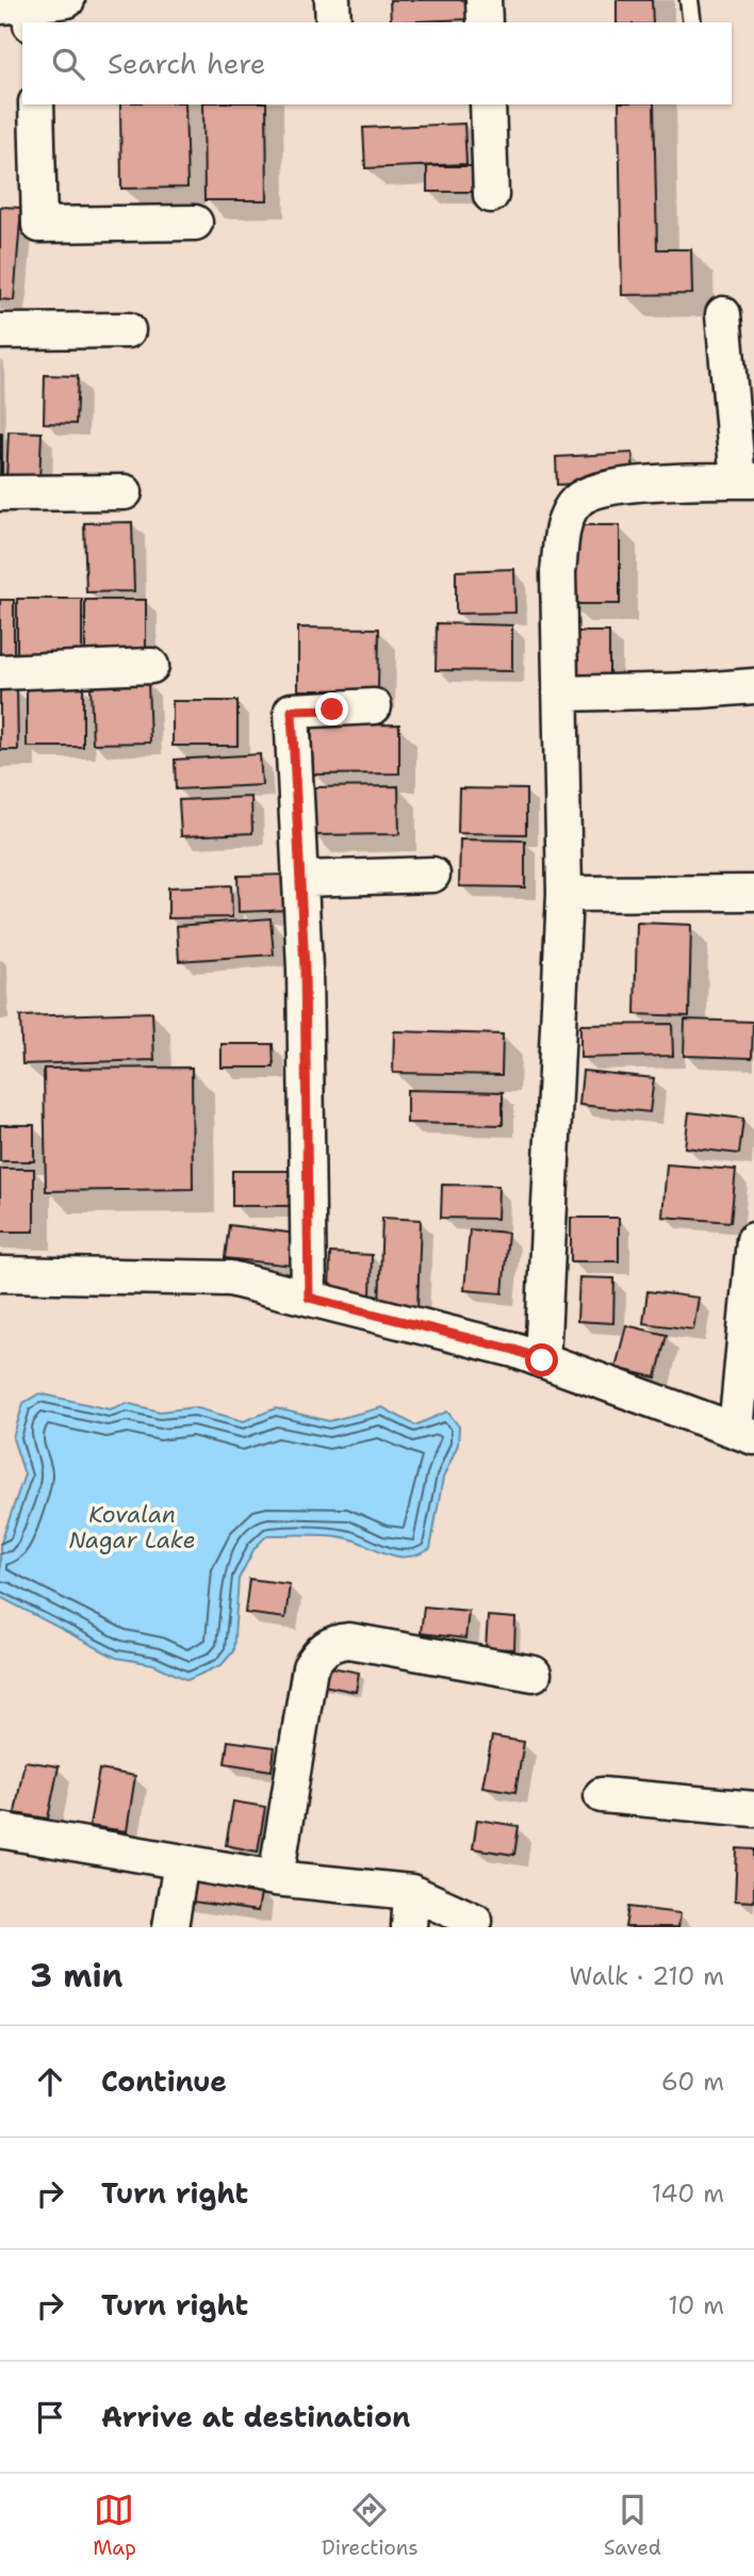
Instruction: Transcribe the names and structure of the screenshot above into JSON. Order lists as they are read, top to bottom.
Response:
{
  "water": ["Kovalan Nagar Lake"],
  "page": {
    "search": "Search here",
    "heading": ["3 min", "Walk · 210 m"],
    "list": [
      ["Continue", "60 m"],
      ["Turn right", "140 m"],
      ["Turn right", "10 m"],
      "Arrive at destination"
    ],
    "nav": ["Map", "Directions", "Saved"]
  }
}
